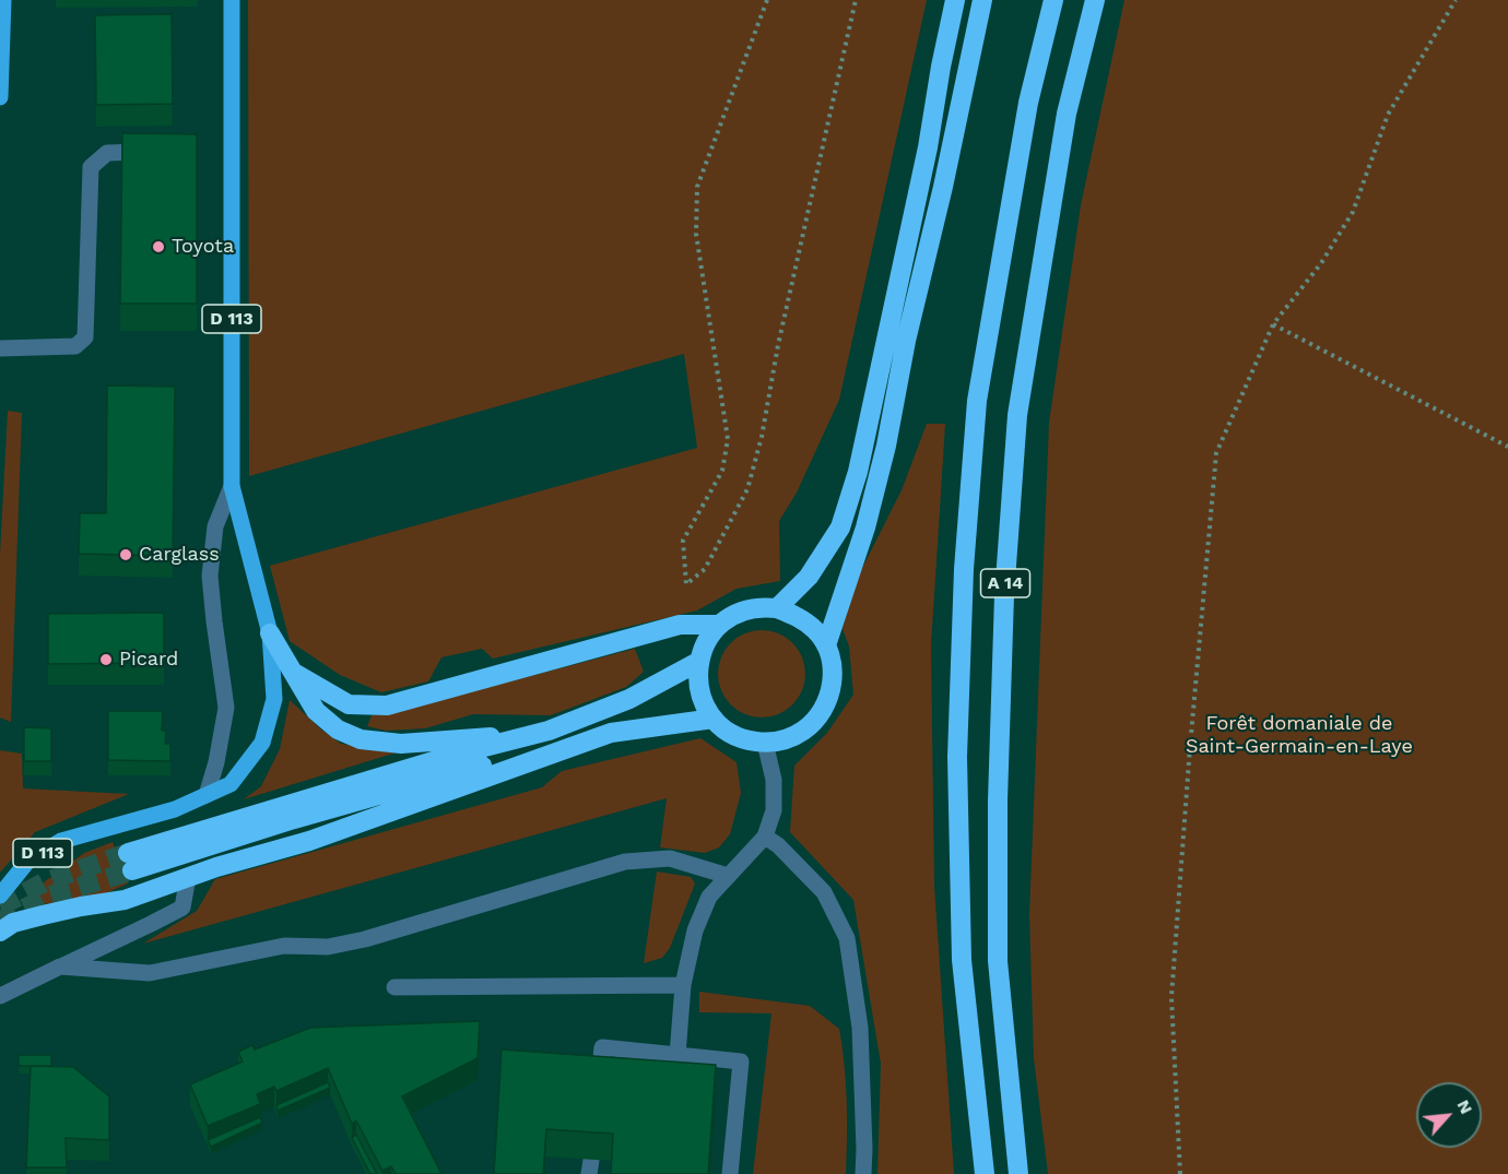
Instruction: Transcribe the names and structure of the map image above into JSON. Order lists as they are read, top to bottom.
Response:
{
  "streets": {
    "highway": ["A 14"],
    "main road": ["D 113"]
  },
  "parks": ["Forêt domaniale de Saint-Germain-en-Laye"],
  "places": ["Toyota", "Carglass", "Picard"],
  "north": "top right"
}
